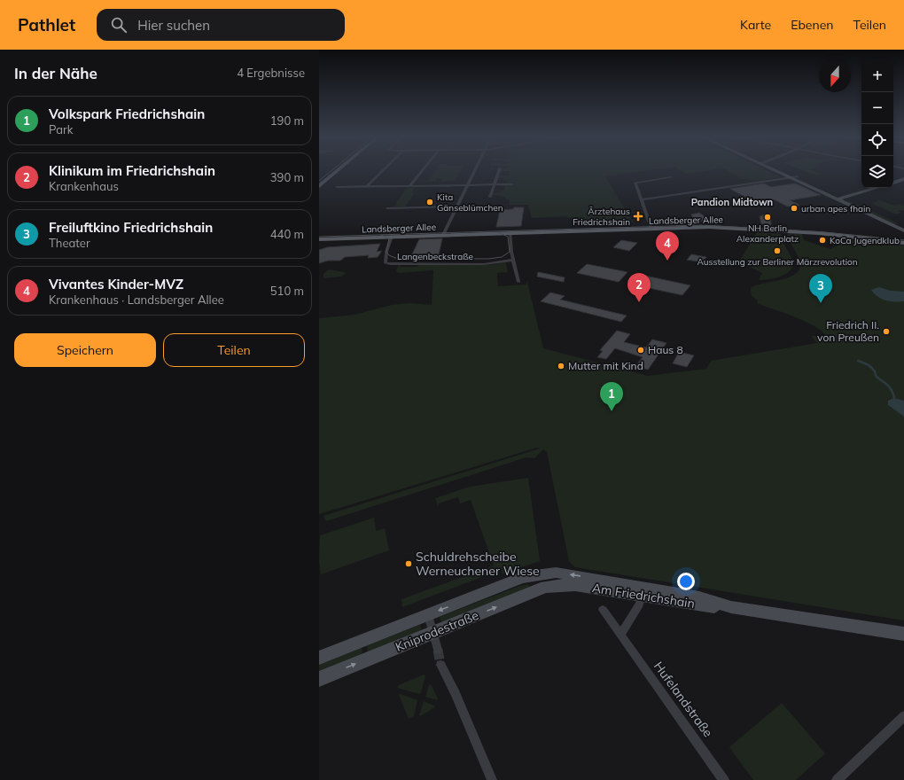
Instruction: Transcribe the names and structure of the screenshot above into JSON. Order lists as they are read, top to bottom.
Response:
{
  "streets": {
    "main road": ["Landsberger Allee"],
    "street": [
      "Langenbeckstraße",
      "Am Friedrichshain",
      "Kniprodestraße",
      "Hufelandstraße"
    ]
  },
  "crossings": [
    ["Landsberger Allee", "Langenbeckstraße"],
    ["Am Friedrichshain", "Kniprodestraße"]
  ],
  "districts": ["Pandion Midtown"],
  "places": {
    "other": [
      "Kita Gänseblümchen",
      "urban apes fhain",
      "NH Berlin Alexanderplatz",
      "KoCa Jugendklub",
      "Ausstellung zur Berliner Märzrevolution",
      "Friedrich II. von Preußen",
      "Haus 8",
      "Mutter mit Kind",
      "Schuldrehscheibe Werneuchener Wiese"
    ],
    "health": ["Ärztehaus Friedrichshain"]
  },
  "north": "bottom",
  "page": {
    "header": "Pathlet",
    "search": "Hier suchen",
    "nav": ["Karte", "Ebenen", "Teilen"],
    "heading": ["In der Nähe", "4 Ergebnisse"],
    "map_buttons": ["+", "−"],
    "list": [
      {
        "mark": "1",
        "name": "Volkspark Friedrichshain",
        "note": "Park",
        "value": "190 m"
      },
      {
        "mark": "2",
        "name": "Klinikum im Friedrichshain",
        "note": "Krankenhaus",
        "value": "390 m"
      },
      {
        "mark": "3",
        "name": "Freiluftkino Friedrichshain",
        "note": "Theater",
        "value": "440 m"
      },
      {
        "mark": "4",
        "name": "Vivantes Kinder-MVZ",
        "note": "Krankenhaus · Landsberger Allee",
        "value": "510 m"
      }
    ],
    "pins": [
      "4",
      "2",
      "3",
      "1"
    ],
    "buttons": ["Speichern", "Teilen"]
  }
}
